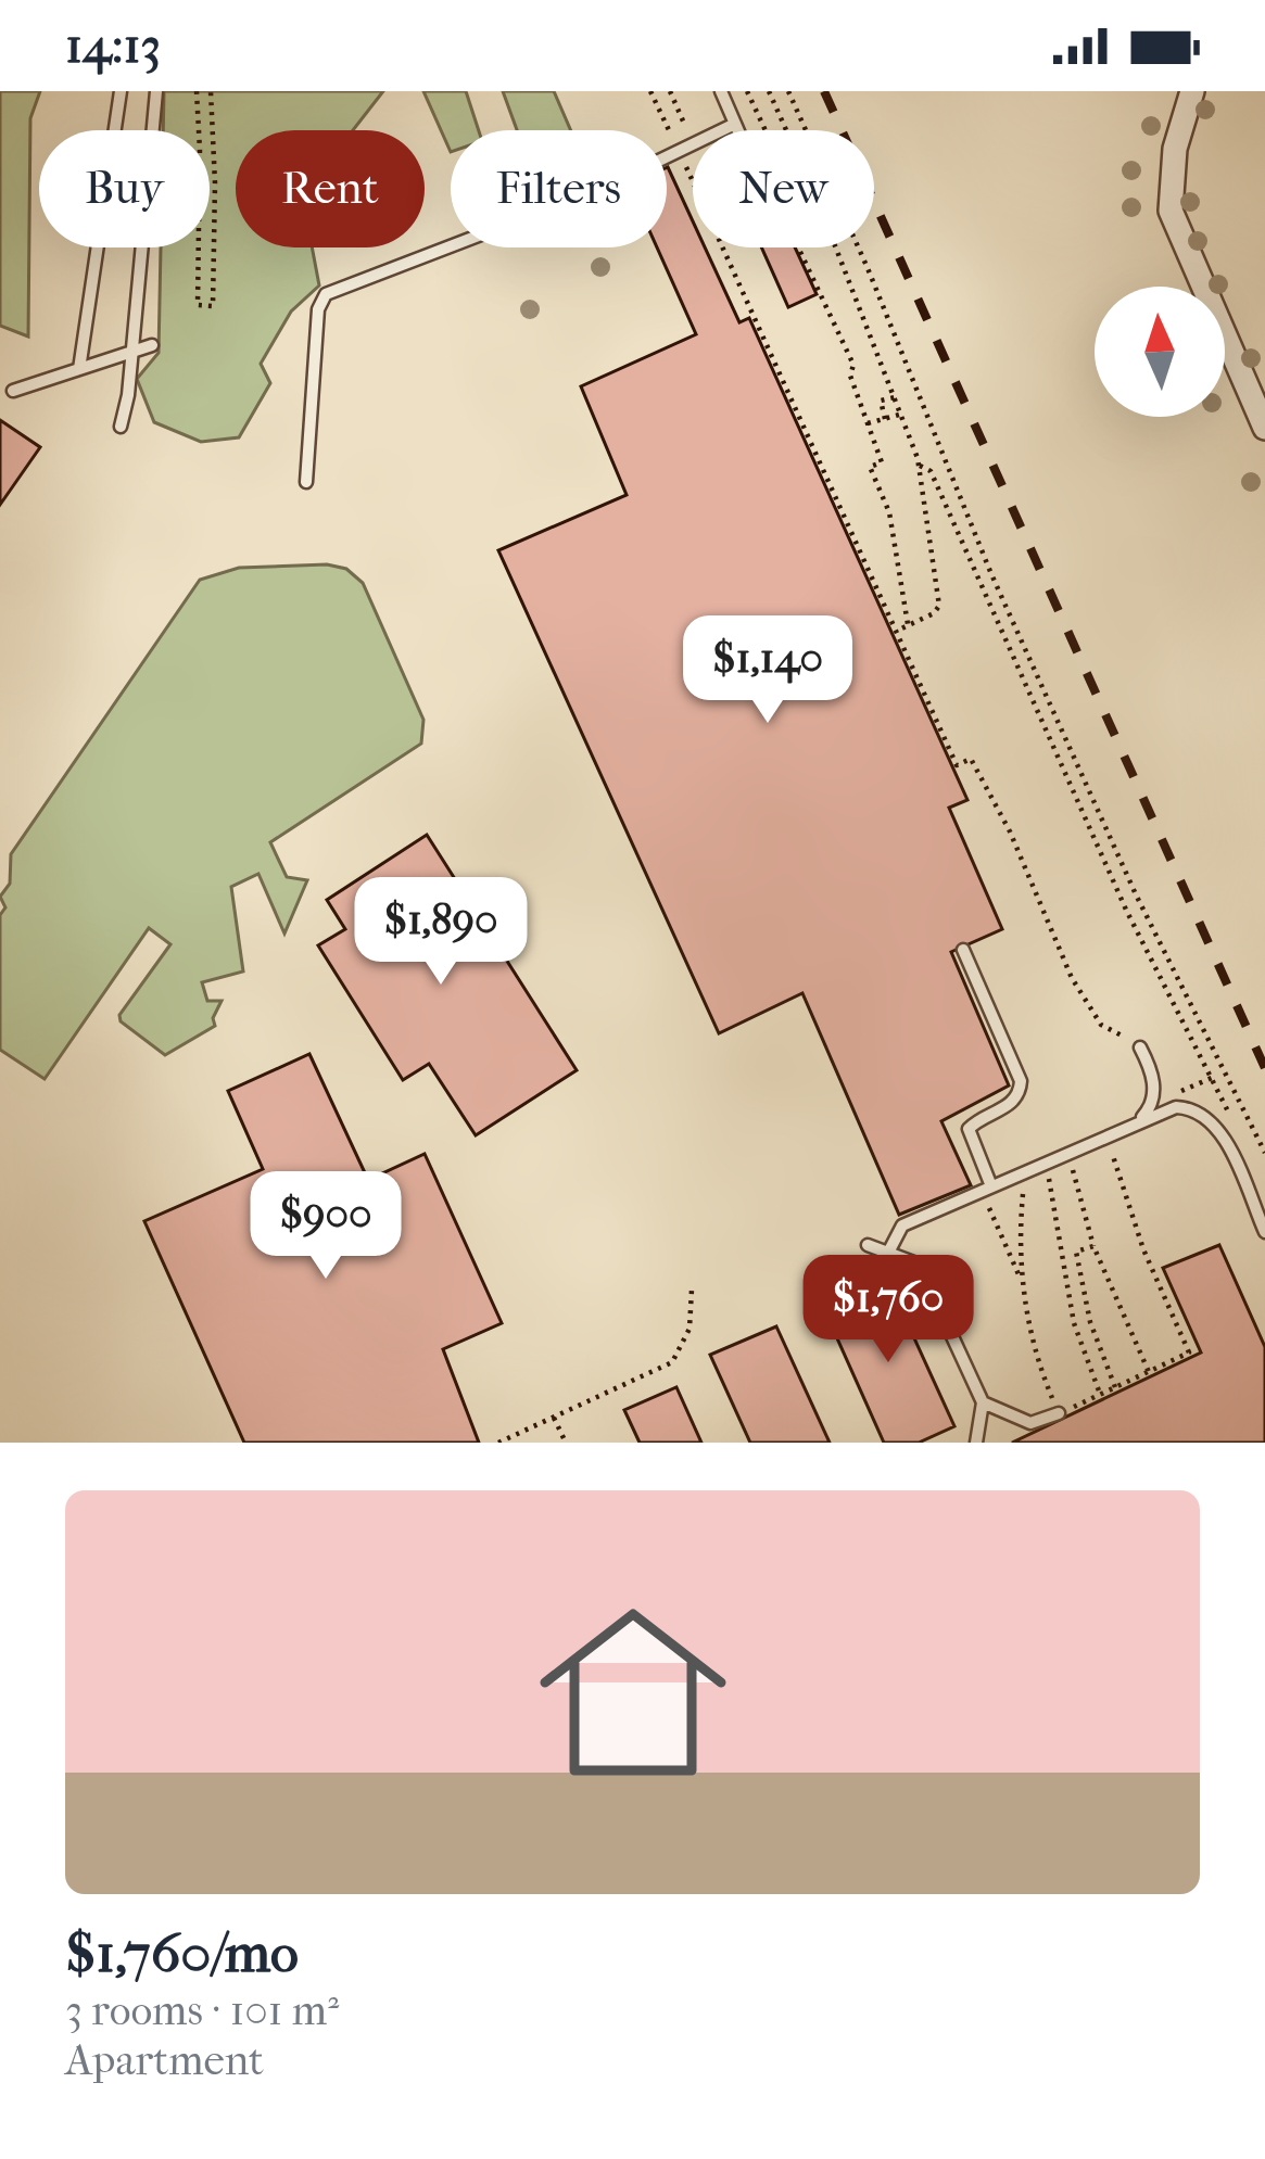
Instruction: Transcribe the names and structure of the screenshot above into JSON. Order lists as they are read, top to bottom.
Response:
{
  "north": "top",
  "page": {
    "status": "14:13",
    "chip": [
      "Buy",
      "Rent",
      "Filters",
      "New"
    ],
    "price": [
      "$1,140",
      "$1,890",
      "$900",
      "$1,760"
    ],
    "list": [
      {
        "name": "$1,760/mo",
        "note": "3 rooms · 101 m² · Apartment"
      }
    ]
  }
}
